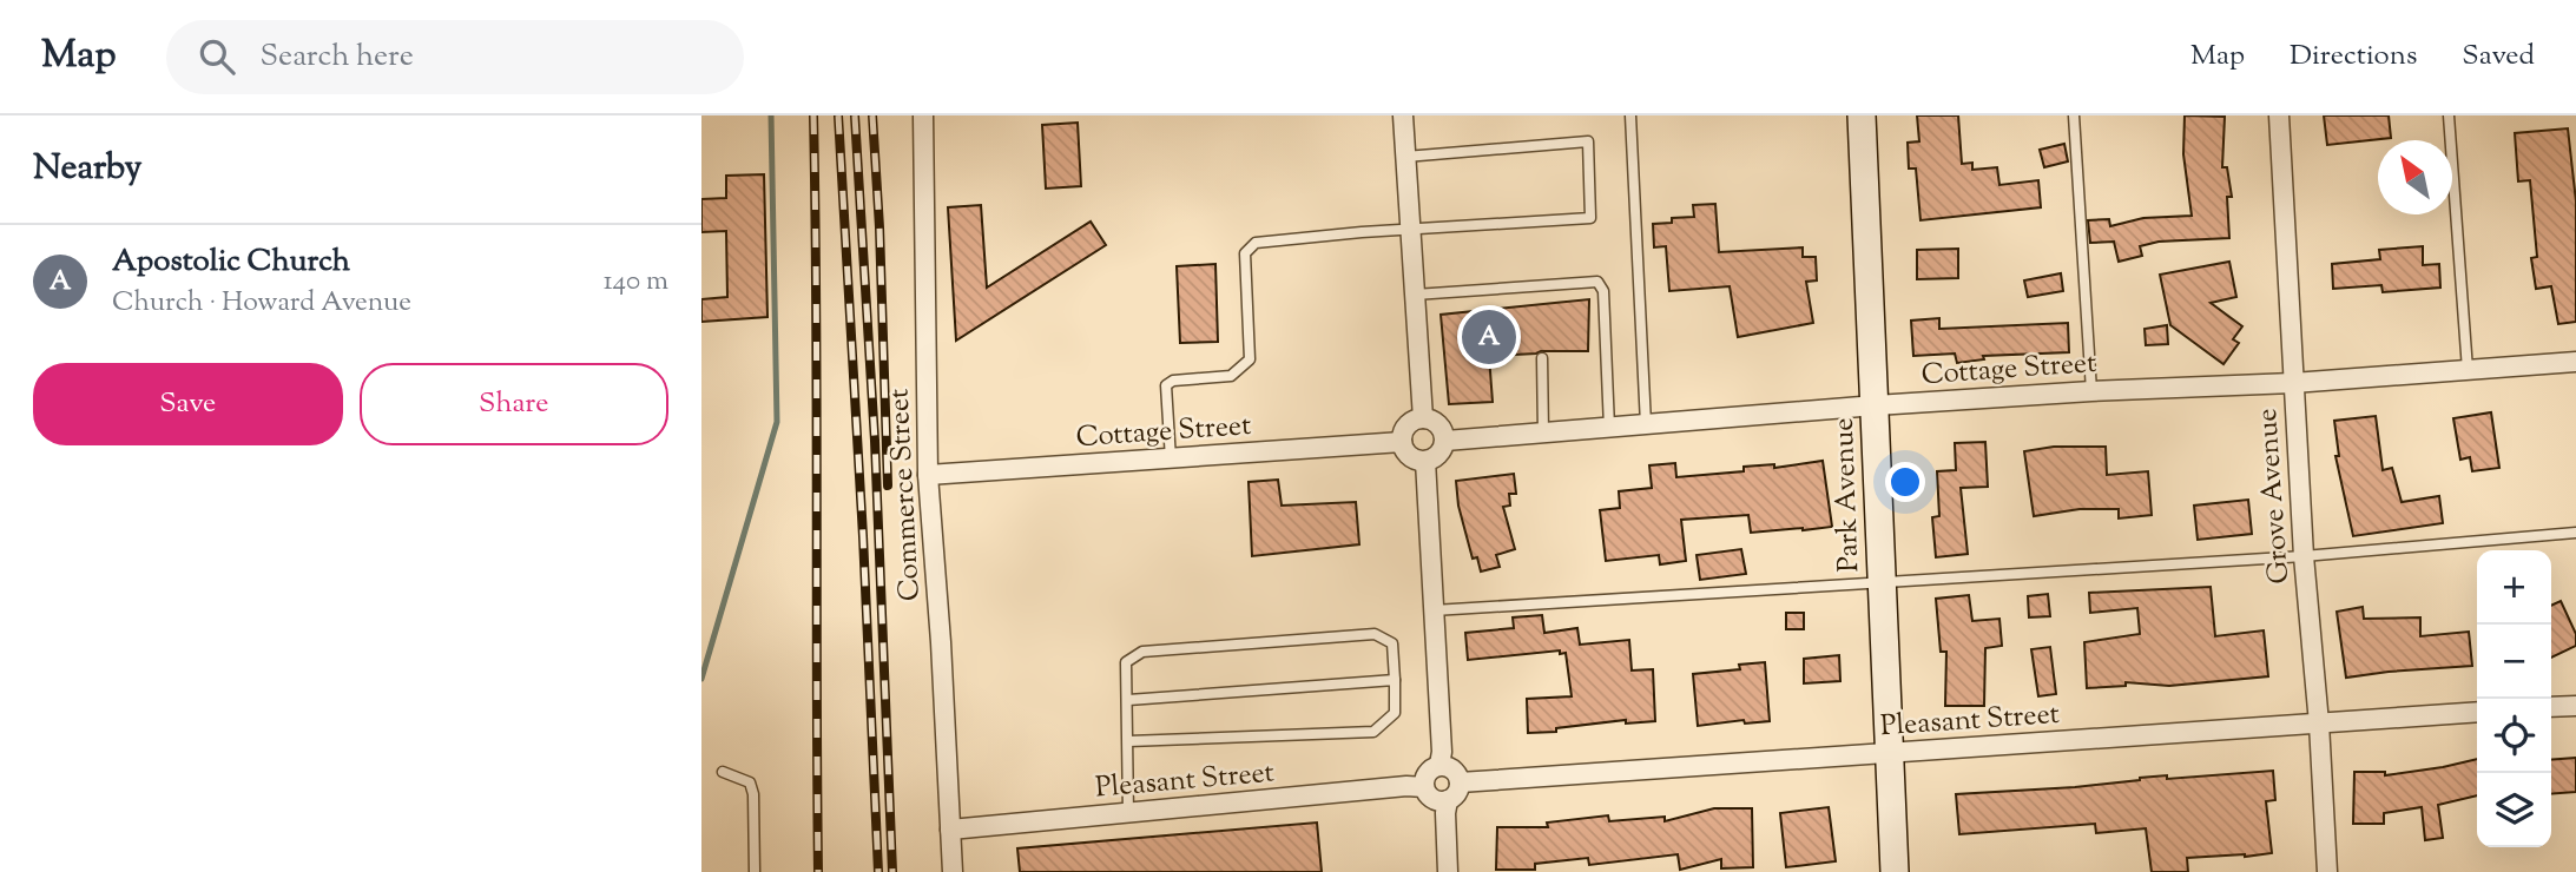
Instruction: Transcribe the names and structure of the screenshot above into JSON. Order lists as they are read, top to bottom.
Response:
{
  "streets": {
    "street": [
      "Cottage Street",
      "Commerce Street",
      "Park Avenue",
      "Grove Avenue",
      "Pleasant Street"
    ]
  },
  "crossings": [
    ["Cottage Street", "Commerce Street"],
    ["Cottage Street", "Park Avenue"],
    ["Cottage Street", "Grove Avenue"],
    ["Commerce Street", "Pleasant Street"],
    ["Park Avenue", "Pleasant Street"],
    ["Grove Avenue", "Pleasant Street"]
  ],
  "north": "top left",
  "page": {
    "header": "Map",
    "search": "Search here",
    "nav": ["Map", "Directions", "Saved"],
    "heading": "Nearby",
    "list": [
      {
        "mark": "A",
        "name": "Apostolic Church",
        "note": "Church · Howard Avenue",
        "value": "140 m"
      }
    ],
    "pins": "A",
    "buttons": ["Save", "Share"],
    "map_buttons": ["+", "−"]
  }
}
